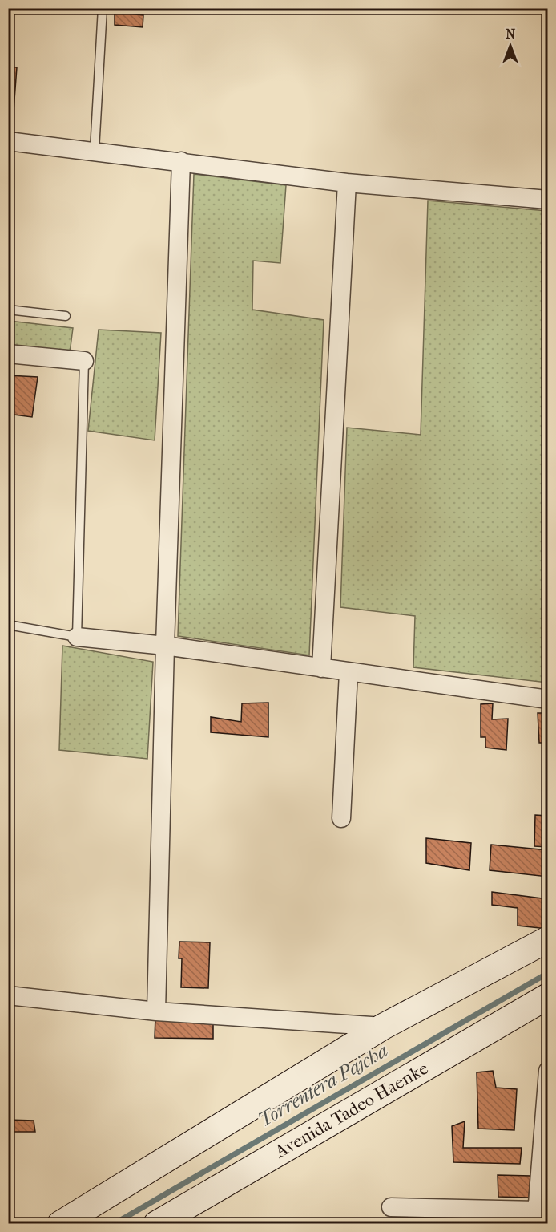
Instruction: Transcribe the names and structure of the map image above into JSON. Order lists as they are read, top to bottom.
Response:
{
  "streets": {
    "main road": ["Avenida Tadeo Haenke"]
  },
  "water": ["Torrentera Pajcha"],
  "north": "top"
}
